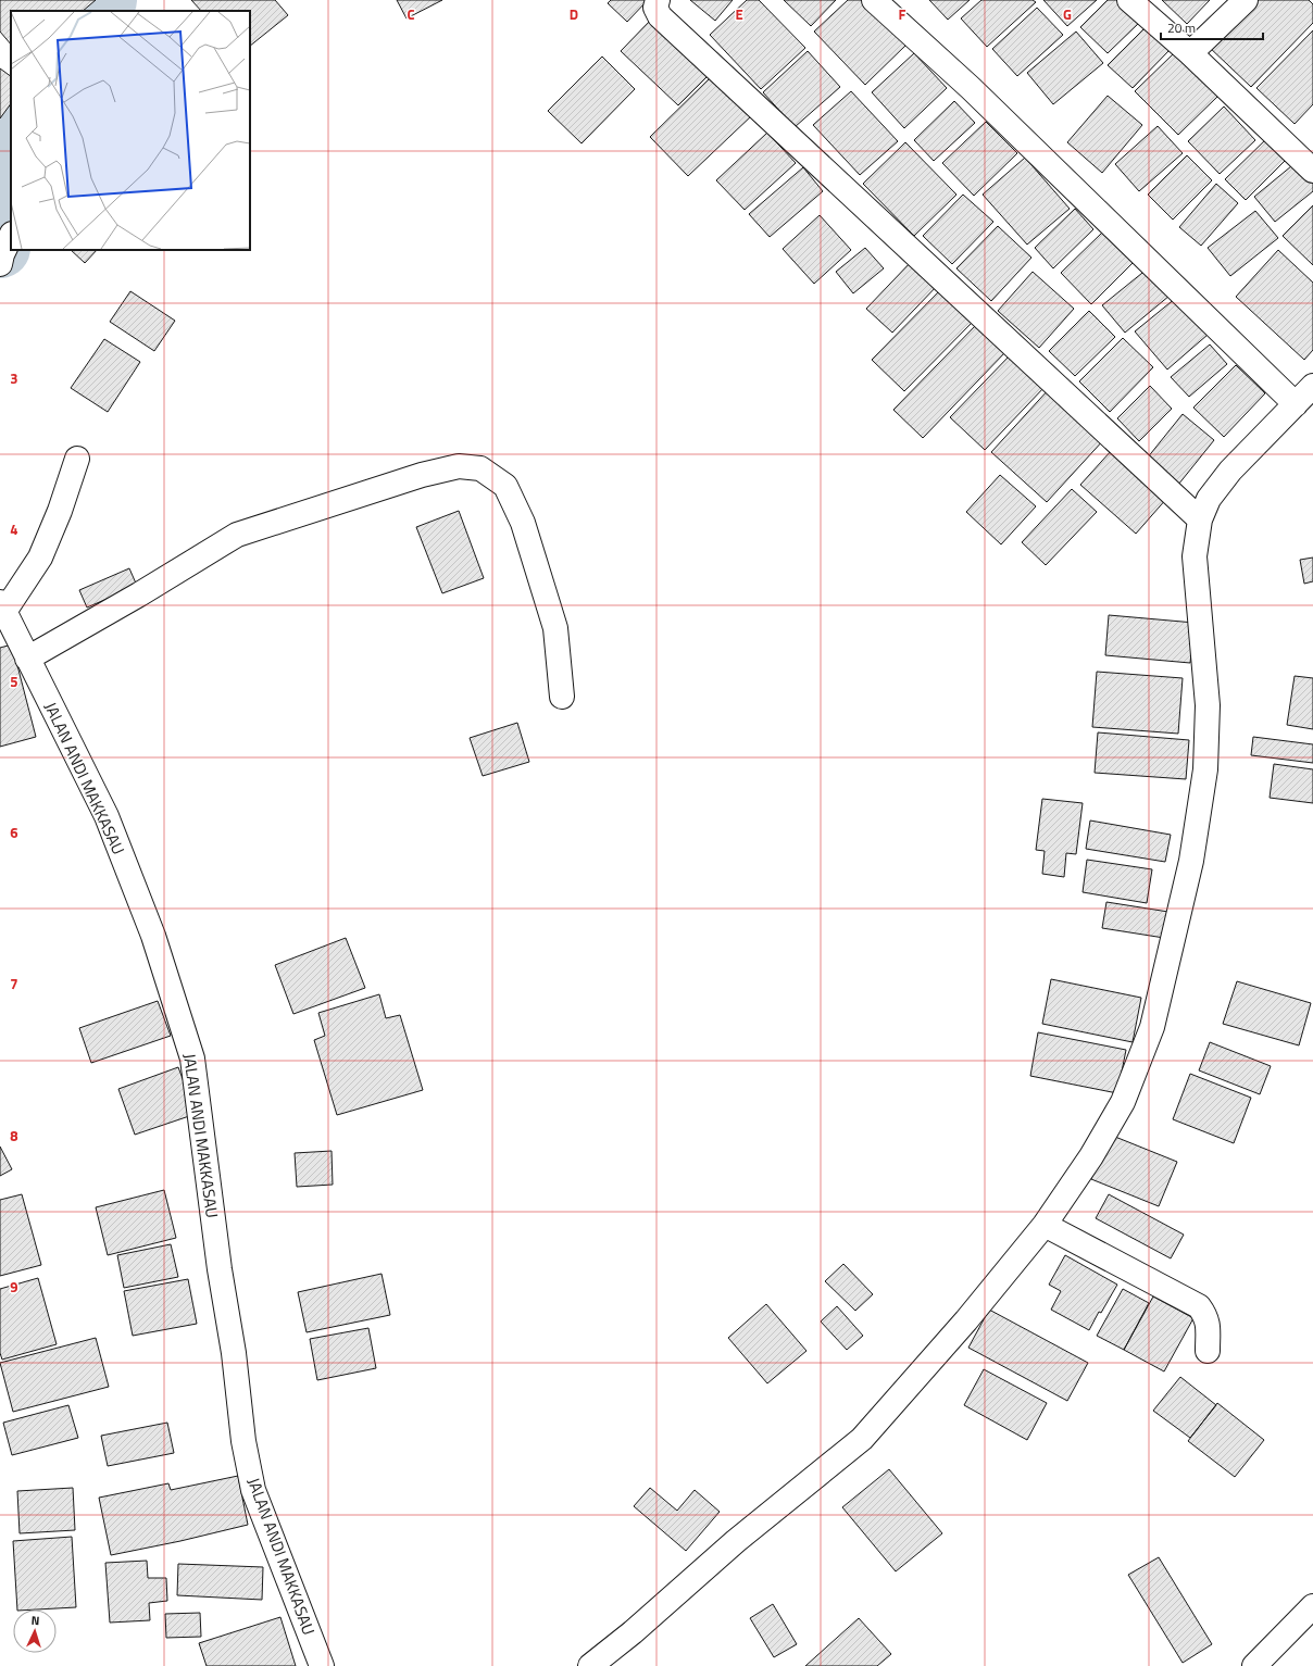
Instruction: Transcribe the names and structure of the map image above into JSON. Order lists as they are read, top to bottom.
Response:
{
  "streets": {
    "street": ["JALAN ANDI MAKKASAU"]
  },
  "scale_bar": "20 m",
  "north": "top",
  "grid": {
    "columns": [
      "C",
      "D",
      "E",
      "F",
      "G"
    ],
    "rows": [
      "3",
      "4",
      "5",
      "6",
      "7",
      "8",
      "9"
    ]
  }
}
